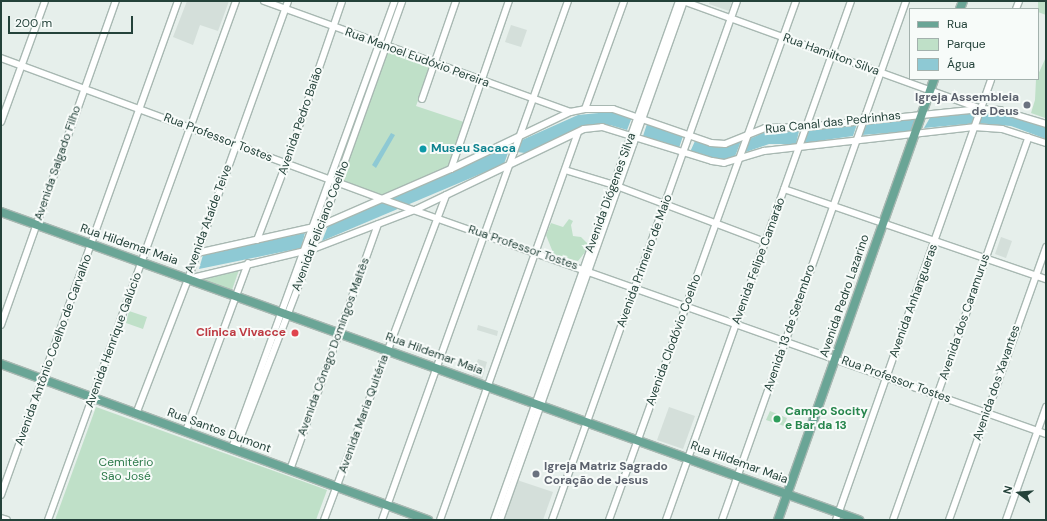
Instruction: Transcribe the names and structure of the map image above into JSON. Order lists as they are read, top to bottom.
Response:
{
  "streets": {
    "main road": ["Rua Hildemar Maia", "Avenida Pedro Lazarino", "Rua Santos Dumont"],
    "street": [
      "Rua Hamilton Silva",
      "Rua Manoel Eudóxio Pereira",
      "Avenida Pedro Baião",
      "Rua Canal das Pedrinhas",
      "Rua Professor Tostes",
      "Avenida Salgado Filho",
      "Avenida Diógenes Silva",
      "Avenida Ataíde Teive",
      "Avenida Feliciano Coelho",
      "Avenida Primeiro de Maio",
      "Avenida Felipe Camarão",
      "Avenida Anhangueras",
      "Avenida dos Caramurus",
      "Avenida 13 de Setembro",
      "Avenida Henrique Galúcio",
      "Avenida Clodóvio Coelho",
      "Avenida Cônego Domingos Maltês",
      "Avenida Antônio Coelho de Carvalho",
      "Avenida dos Xavantes",
      "Avenida Maria Quitéria"
    ]
  },
  "crossings": [
    ["Rua Hamilton Silva", "Rua Canal das Pedrinhas"],
    ["Rua Hamilton Silva", "Avenida Diógenes Silva"],
    ["Rua Hamilton Silva", "Avenida Primeiro de Maio"],
    ["Rua Hamilton Silva", "Avenida Felipe Camarão"],
    ["Rua Hamilton Silva", "Avenida Pedro Lazarino"],
    ["Rua Hamilton Silva", "Avenida Anhangueras"],
    ["Rua Manoel Eudóxio Pereira", "Avenida Pedro Baião"],
    ["Rua Manoel Eudóxio Pereira", "Rua Canal das Pedrinhas"],
    ["Rua Manoel Eudóxio Pereira", "Avenida Ataíde Teive"],
    ["Rua Manoel Eudóxio Pereira", "Avenida Feliciano Coelho"],
    ["Avenida Pedro Baião", "Rua Canal das Pedrinhas"],
    ["Avenida Pedro Baião", "Rua Professor Tostes"],
    ["Rua Canal das Pedrinhas", "Rua Professor Tostes"],
    ["Rua Canal das Pedrinhas", "Avenida Diógenes Silva"],
    ["Rua Canal das Pedrinhas", "Avenida Ataíde Teive"],
    ["Rua Canal das Pedrinhas", "Avenida Feliciano Coelho"],
    ["Rua Canal das Pedrinhas", "Rua Hildemar Maia"],
    ["Rua Canal das Pedrinhas", "Avenida Primeiro de Maio"],
    ["Rua Canal das Pedrinhas", "Avenida Felipe Camarão"],
    ["Rua Canal das Pedrinhas", "Avenida Pedro Lazarino"],
    ["Rua Canal das Pedrinhas", "Avenida Anhangueras"],
    ["Rua Canal das Pedrinhas", "Avenida dos Caramurus"],
    ["Rua Canal das Pedrinhas", "Avenida 13 de Setembro"],
    ["Rua Canal das Pedrinhas", "Avenida Clodóvio Coelho"],
    ["Rua Canal das Pedrinhas", "Avenida Cônego Domingos Maltês"],
    ["Rua Canal das Pedrinhas", "Avenida Maria Quitéria"],
    ["Rua Professor Tostes", "Avenida Salgado Filho"],
    ["Rua Professor Tostes", "Avenida Diógenes Silva"],
    ["Rua Professor Tostes", "Avenida Ataíde Teive"],
    ["Rua Professor Tostes", "Avenida Feliciano Coelho"],
    ["Rua Professor Tostes", "Avenida Primeiro de Maio"],
    ["Rua Professor Tostes", "Avenida Felipe Camarão"],
    ["Rua Professor Tostes", "Avenida Pedro Lazarino"],
    ["Rua Professor Tostes", "Avenida Anhangueras"],
    ["Rua Professor Tostes", "Avenida dos Caramurus"],
    ["Rua Professor Tostes", "Avenida 13 de Setembro"],
    ["Rua Professor Tostes", "Avenida Henrique Galúcio"],
    ["Rua Professor Tostes", "Avenida Clodóvio Coelho"],
    ["Rua Professor Tostes", "Avenida Antônio Coelho de Carvalho"],
    ["Rua Professor Tostes", "Avenida dos Xavantes"],
    ["Rua Professor Tostes", "Avenida Maria Quitéria"],
    ["Avenida Salgado Filho", "Rua Hildemar Maia"],
    ["Avenida Diógenes Silva", "Rua Hildemar Maia"],
    ["Avenida Ataíde Teive", "Rua Hildemar Maia"],
    ["Avenida Ataíde Teive", "Rua Santos Dumont"],
    ["Avenida Feliciano Coelho", "Rua Hildemar Maia"],
    ["Avenida Feliciano Coelho", "Rua Santos Dumont"],
    ["Rua Hildemar Maia", "Avenida Primeiro de Maio"],
    ["Rua Hildemar Maia", "Avenida Felipe Camarão"],
    ["Rua Hildemar Maia", "Avenida Pedro Lazarino"],
    ["Rua Hildemar Maia", "Avenida Anhangueras"],
    ["Rua Hildemar Maia", "Avenida 13 de Setembro"],
    ["Rua Hildemar Maia", "Avenida Henrique Galúcio"],
    ["Rua Hildemar Maia", "Avenida Clodóvio Coelho"],
    ["Rua Hildemar Maia", "Avenida Cônego Domingos Maltês"],
    ["Rua Hildemar Maia", "Avenida Antônio Coelho de Carvalho"],
    ["Rua Hildemar Maia", "Avenida Maria Quitéria"],
    ["Avenida Henrique Galúcio", "Rua Santos Dumont"],
    ["Avenida Cônego Domingos Maltês", "Rua Santos Dumont"],
    ["Avenida Antônio Coelho de Carvalho", "Rua Santos Dumont"],
    ["Avenida Maria Quitéria", "Rua Santos Dumont"]
  ],
  "parks": ["Cemitério São José"],
  "places": [
    "Igreja Assembleia de Deus",
    "Museu Sacaca",
    "Clínica Vivacce",
    "Campo Socity e Bar da 13",
    "Igreja Matriz Sagrado Coração de Jesus"
  ],
  "legend": ["Rua", "Parque", "Água"],
  "scale_bar": "200 m",
  "north": "left"
}
